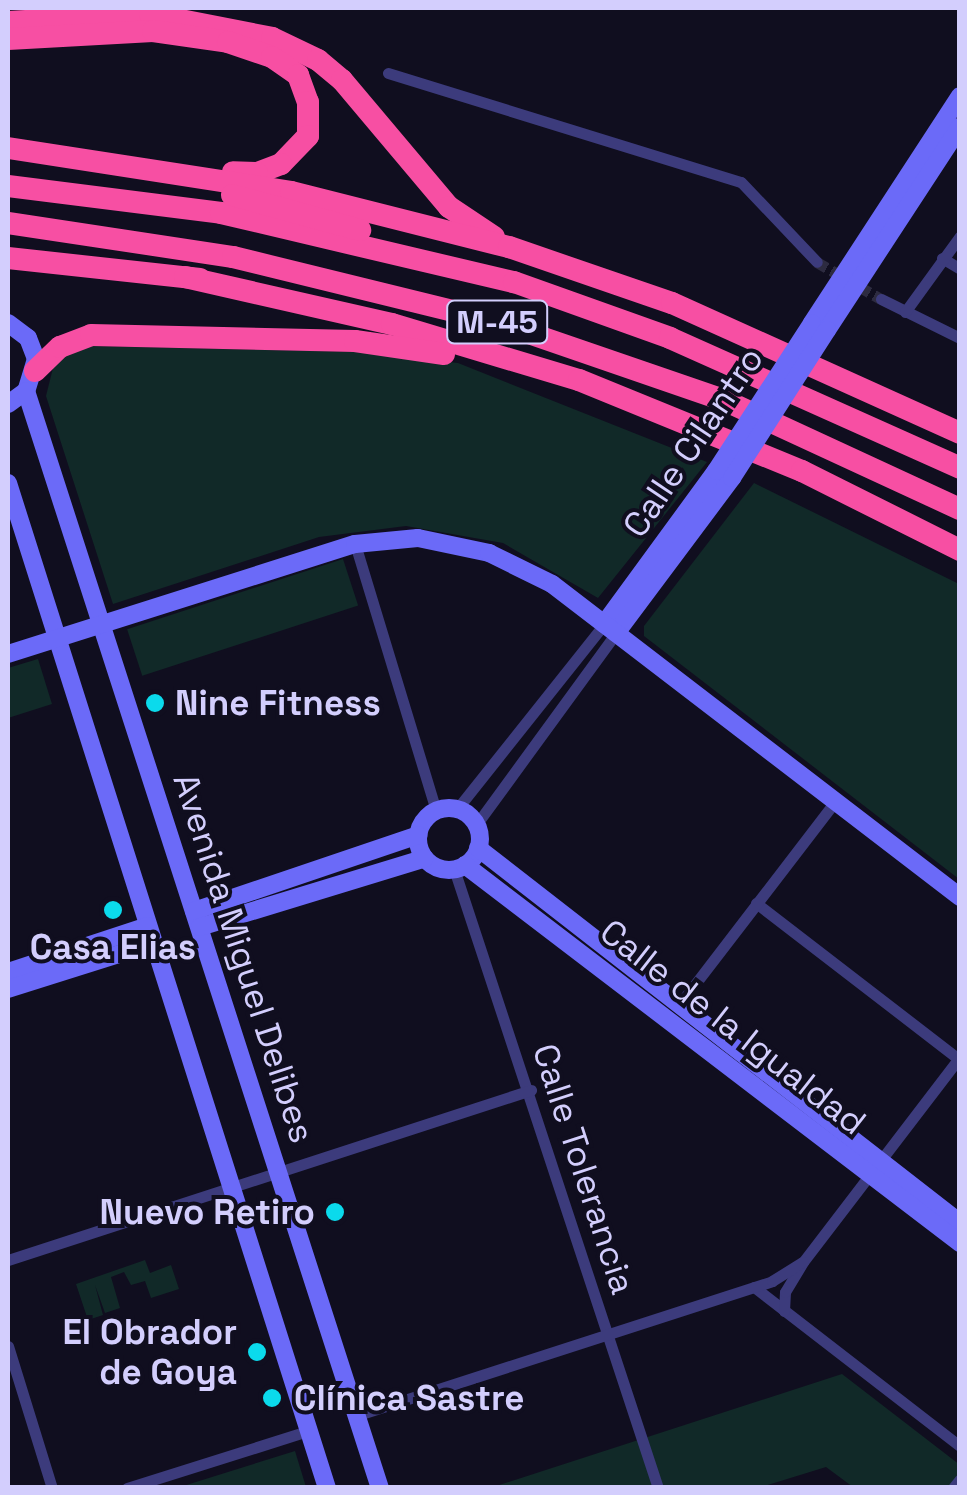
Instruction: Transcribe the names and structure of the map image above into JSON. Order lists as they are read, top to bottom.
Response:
{
  "streets": {
    "highway": ["M-45"],
    "main road": ["Calle Cilantro", "Avenida Miguel Delibes", "Calle de la Igualdad"],
    "street": ["Calle Tolerancia"]
  },
  "crossings": [
    ["Calle Cilantro", "Calle de la Igualdad"],
    ["Calle Cilantro", "Calle Tolerancia"],
    ["Calle de la Igualdad", "Calle Tolerancia"]
  ],
  "places": [
    "Nine Fitness",
    "Casa Elias",
    "Nuevo Retiro",
    "El Obrador de Goya",
    "Clínica Sastre"
  ]
}
